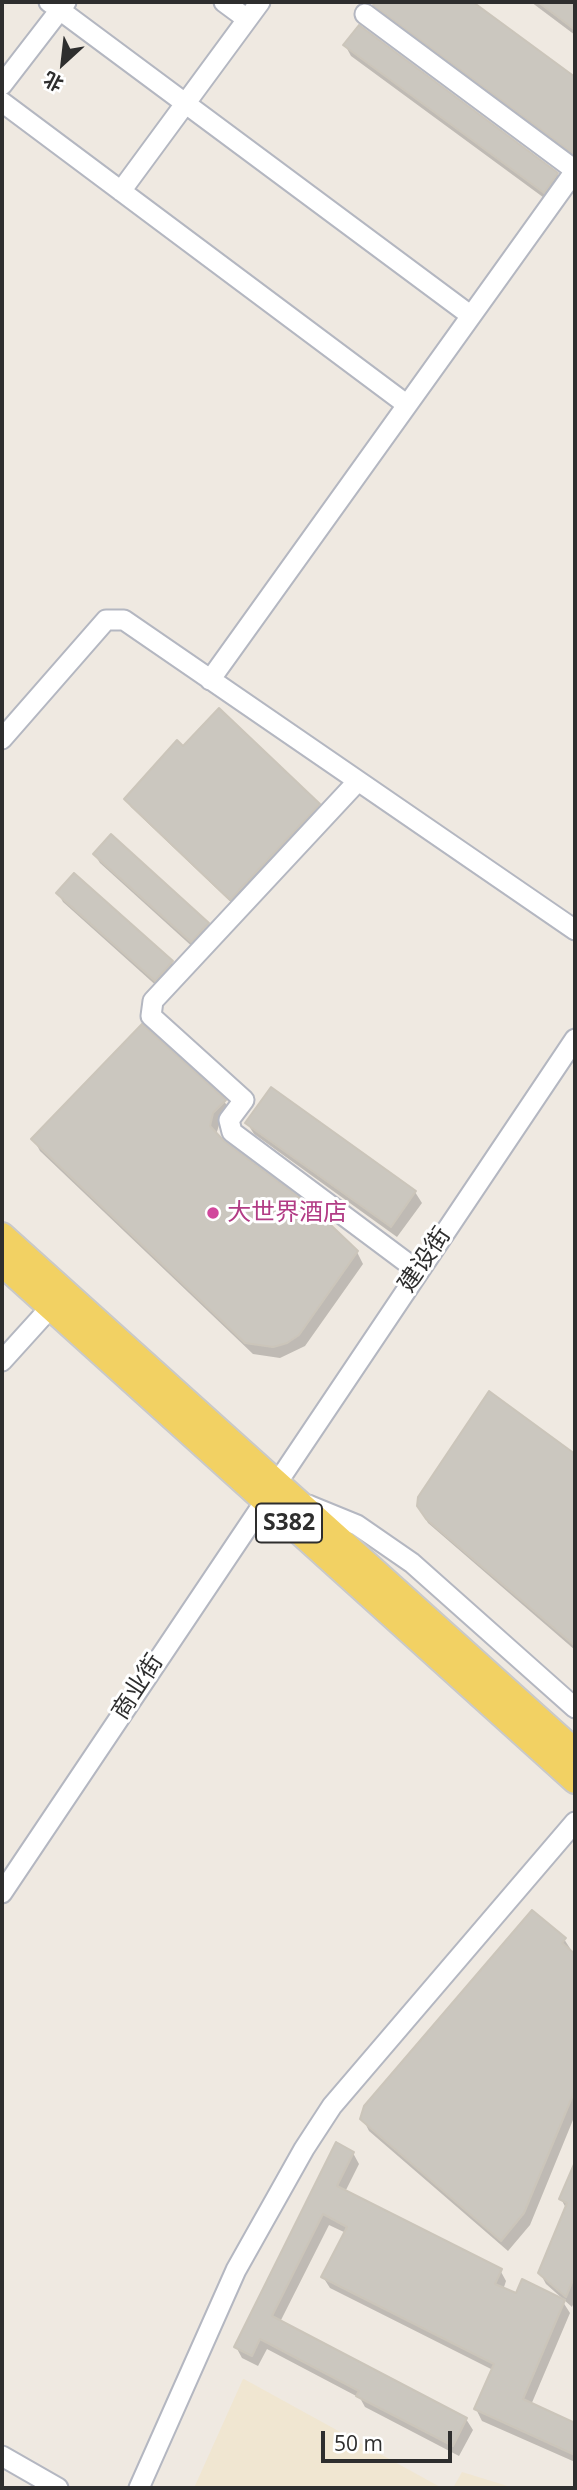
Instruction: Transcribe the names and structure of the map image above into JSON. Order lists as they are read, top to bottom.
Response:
{
  "streets": {
    "main road": ["S382"],
    "street": ["建设街", "商业街"]
  },
  "crossings": [
    ["建设街", "S382"],
    ["建设街", "商业街"],
    ["S382", "商业街"]
  ],
  "places": ["大世界酒店"],
  "scale_bar": "50 m",
  "north": "bottom left"
}
